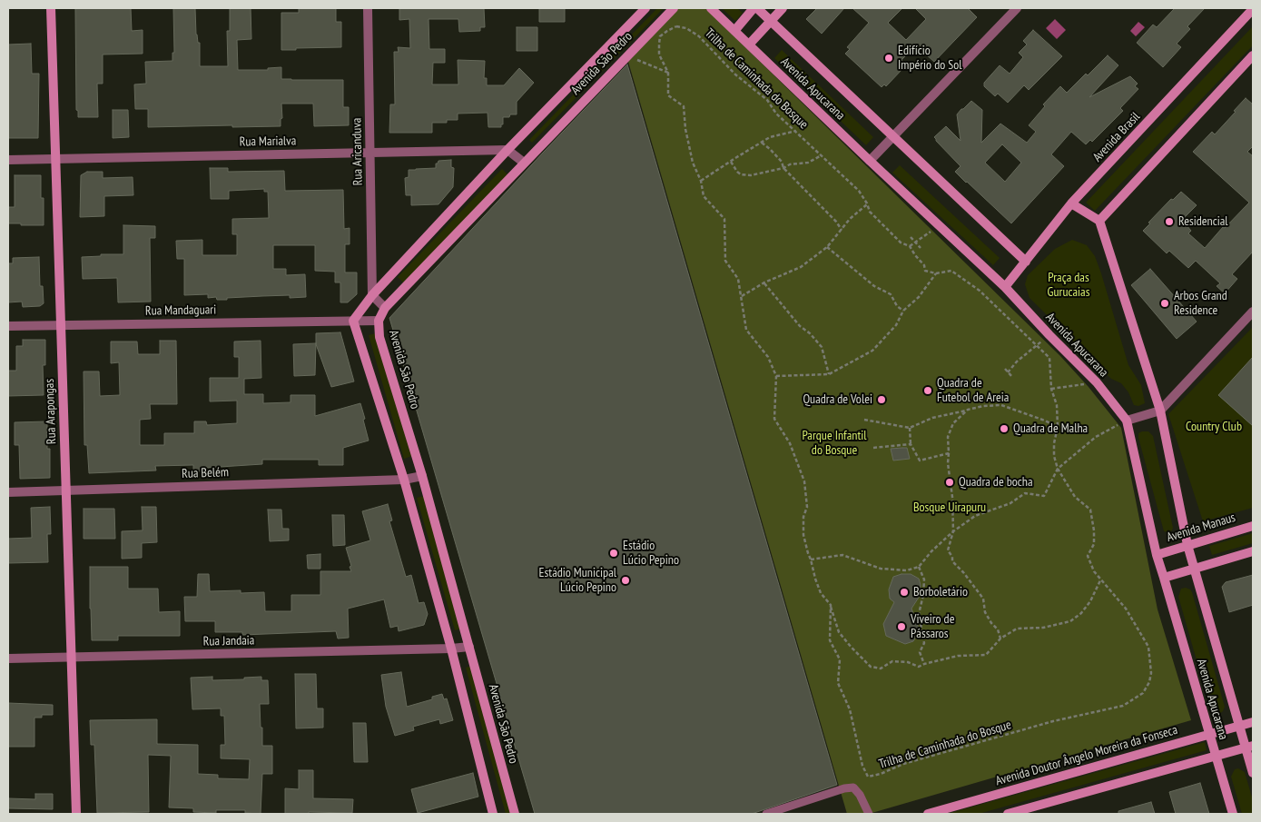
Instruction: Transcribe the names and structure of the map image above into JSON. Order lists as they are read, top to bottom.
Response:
{
  "streets": {
    "street": [
      "Avenida São Pedro",
      "Avenida Apucarana",
      "Avenida Brasil",
      "Rua Marialva",
      "Rua Aricanduva",
      "Rua Mandaguari",
      "Rua Arapongas",
      "Rua Belém",
      "Avenida Manaus",
      "Rua Jandaia",
      "Avenida Doutor Ângelo Moreira da Fonseca"
    ],
    "path": ["Trilha de Caminhada do Bosque"]
  },
  "crossings": [
    ["Avenida São Pedro", "Rua Marialva"],
    ["Avenida São Pedro", "Rua Aricanduva"],
    ["Avenida São Pedro", "Rua Mandaguari"],
    ["Avenida São Pedro", "Rua Belém"],
    ["Avenida São Pedro", "Rua Jandaia"],
    ["Avenida Apucarana", "Avenida Brasil"],
    ["Avenida Apucarana", "Avenida Manaus"],
    ["Avenida Apucarana", "Avenida Doutor Ângelo Moreira da Fonseca"],
    ["Rua Marialva", "Rua Aricanduva"],
    ["Rua Marialva", "Rua Arapongas"],
    ["Rua Mandaguari", "Rua Arapongas"],
    ["Rua Arapongas", "Rua Belém"],
    ["Rua Arapongas", "Rua Jandaia"]
  ],
  "parks": [
    "Praça das Gurucaias",
    "Country Club",
    "Parque Infantil do Bosque",
    "Bosque Uirapuru"
  ],
  "places": [
    "Edifício Império do Sol",
    "Residencial",
    "Arbos Grand Residence",
    "Quadra de Futebol de Areia",
    "Quadra de Volei",
    "Quadra de Malha",
    "Quadra de bocha",
    "Estádio Lúcio Pepino",
    "Estádio Municipal Lúcio Pepino",
    "Borboletário",
    "Viveiro de Pássaros"
  ]
}
